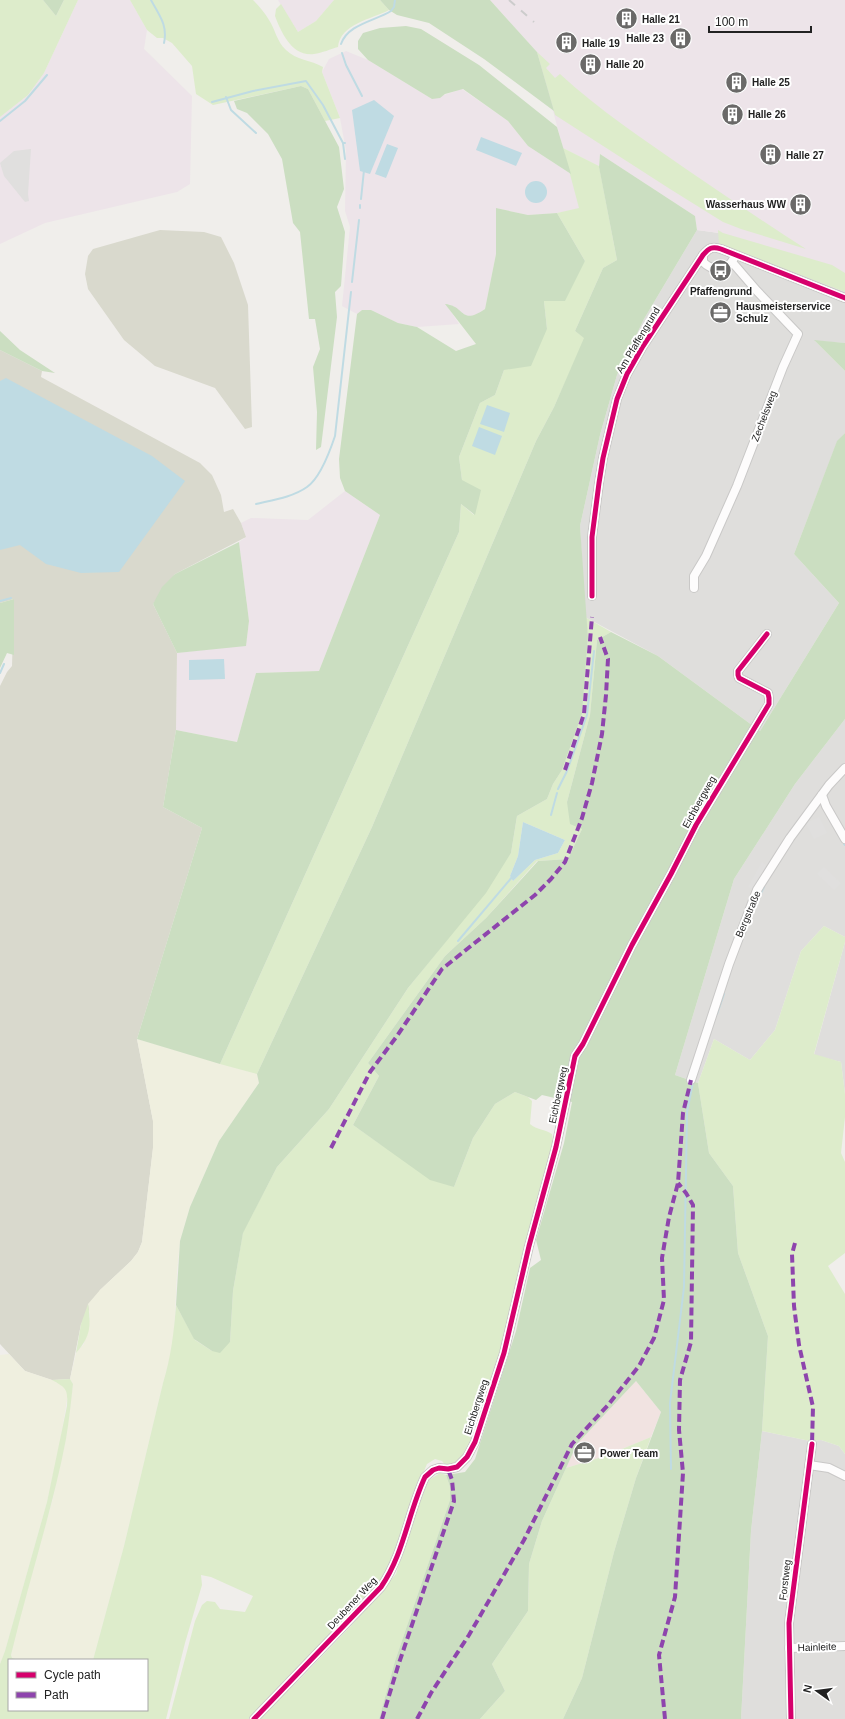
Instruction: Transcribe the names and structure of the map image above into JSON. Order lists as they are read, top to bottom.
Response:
{
  "streets": {
    "street": [
      "Am Pfaffengrund",
      "Zechelsweg",
      "Eichbergweg",
      "Bergstraße",
      "Forstweg",
      "Deubener Weg",
      "Hainleite"
    ]
  },
  "crossings": [
    ["Eichbergweg", "Deubener Weg"],
    ["Forstweg", "Hainleite"]
  ],
  "places": {
    "building": [
      "Halle 21",
      "Halle 23",
      "Halle 19",
      "Halle 20",
      "Halle 25",
      "Halle 26",
      "Halle 27",
      "Wasserhaus WW"
    ],
    "bus stop": ["Pfaffengrund"],
    "office": ["Hausmeisterservice Schulz", "Power Team"]
  },
  "legend": ["Cycle path", "Path"],
  "scale_bar": "100 m",
  "north": "left"
}
